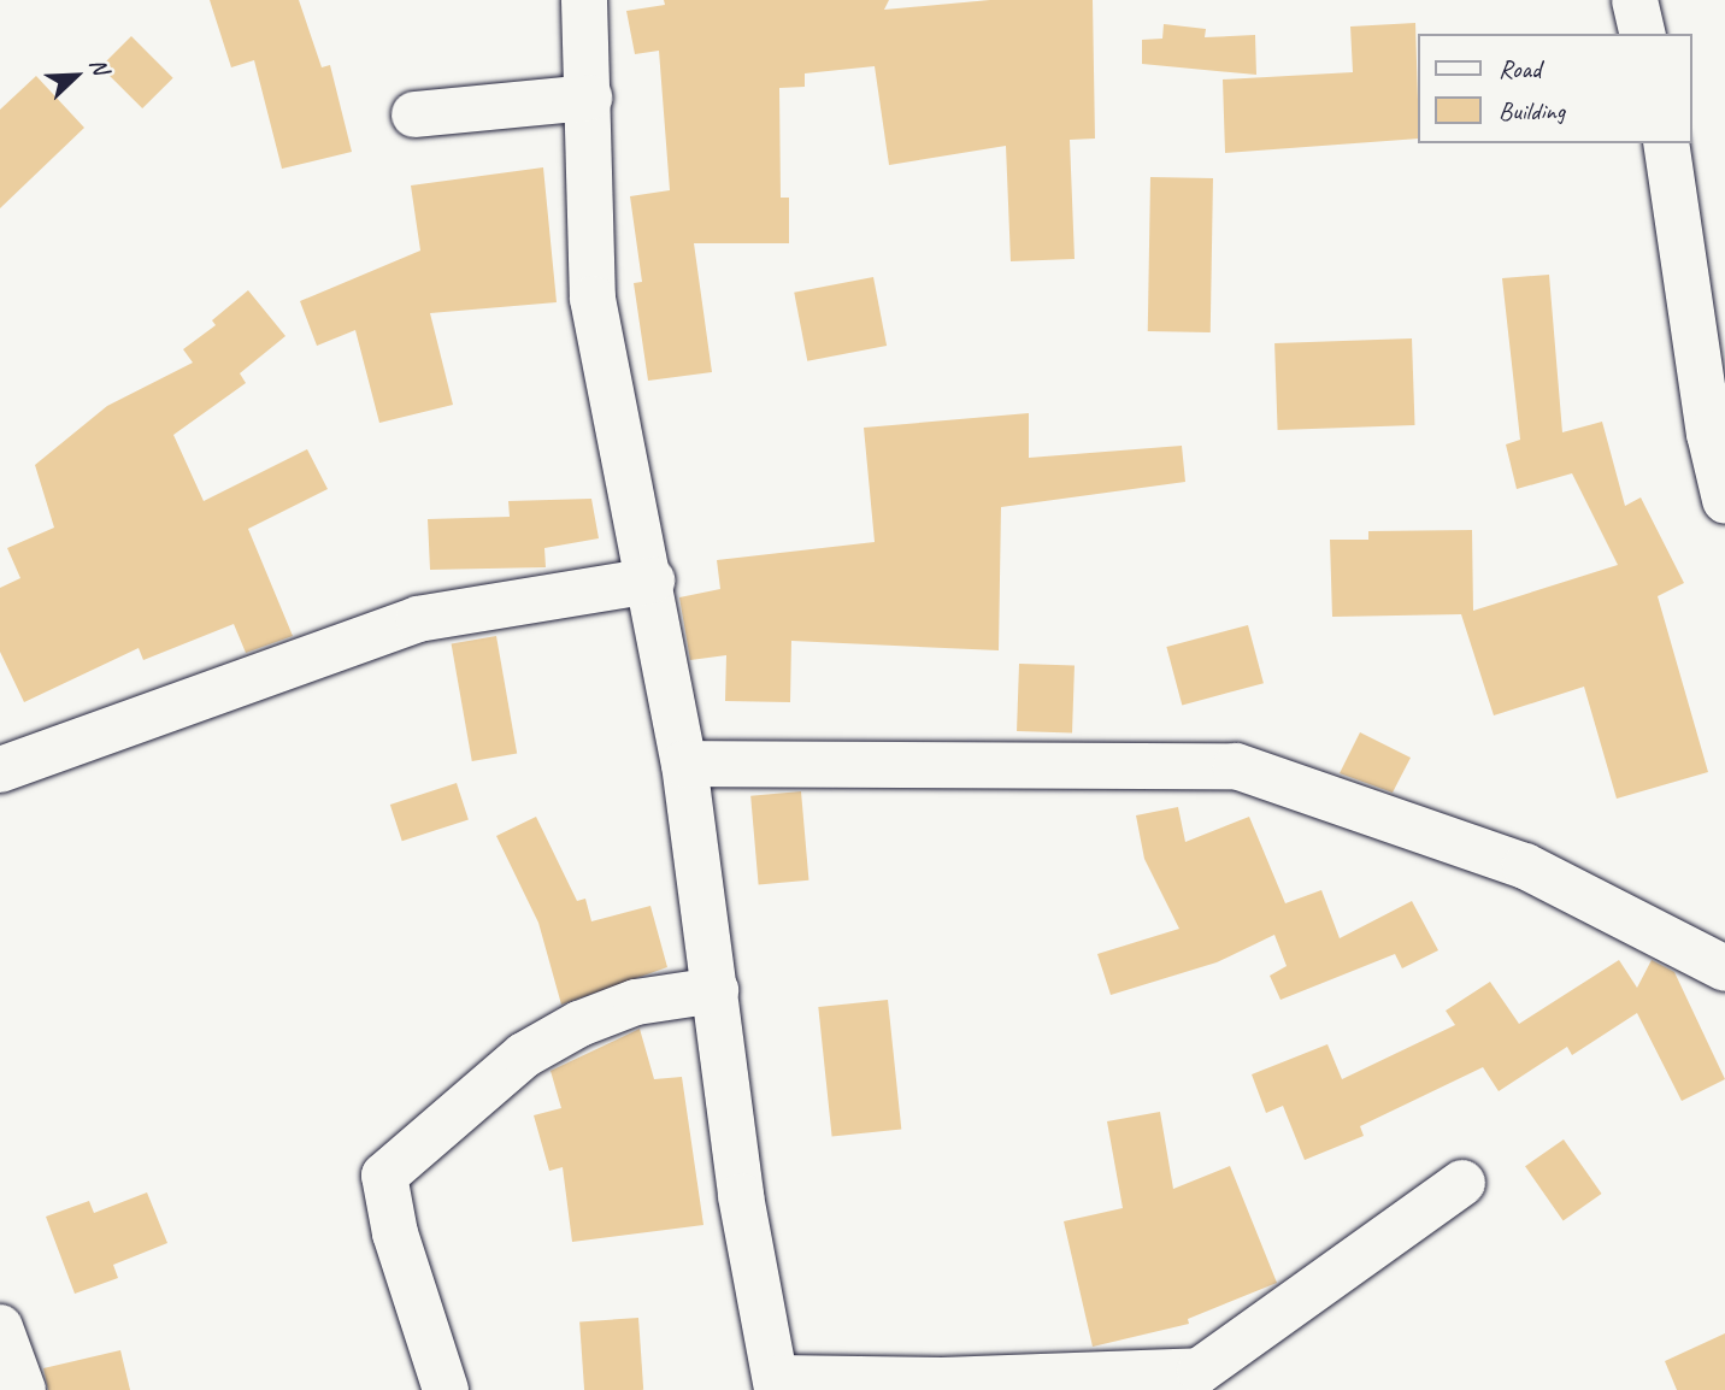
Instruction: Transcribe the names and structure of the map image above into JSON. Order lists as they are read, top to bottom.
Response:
{
  "legend": ["Road", "Building"],
  "north": "top right"
}
